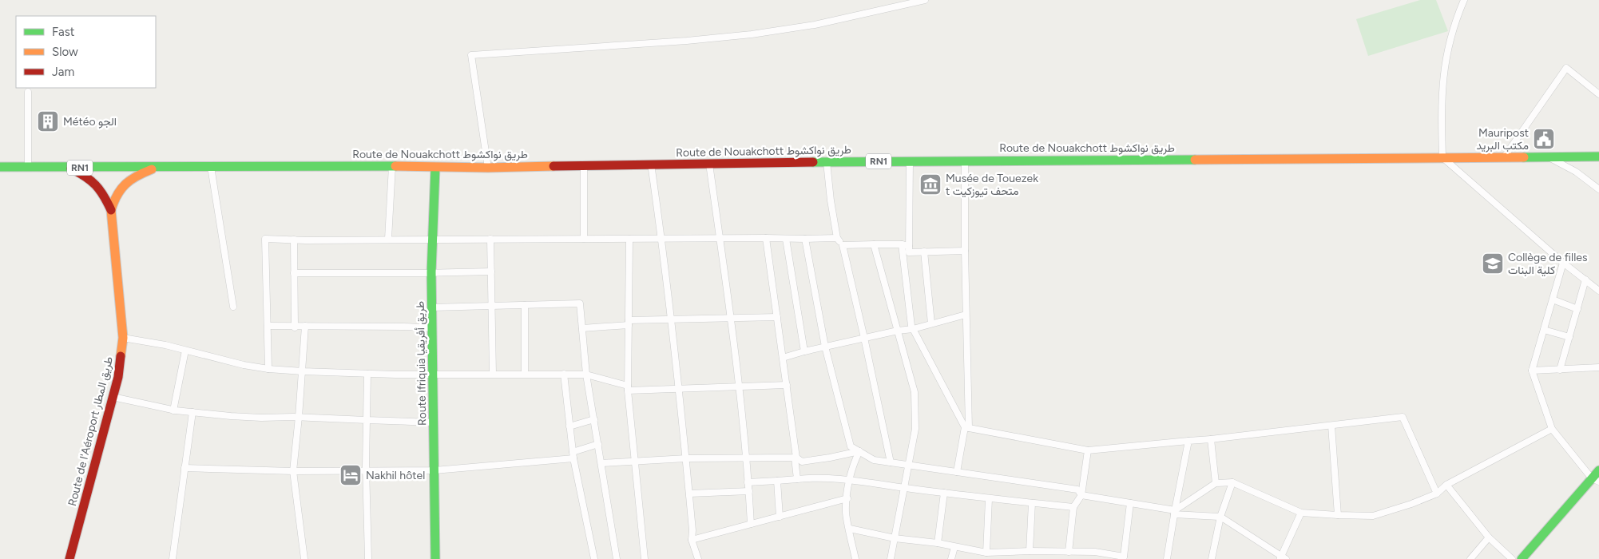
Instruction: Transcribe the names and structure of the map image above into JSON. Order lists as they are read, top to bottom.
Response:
{
  "streets": {
    "main road": [
      "Route de Nouakchott طريق نواكشوط",
      "RN1",
      "Route Ifriquia طريق أفريقيا",
      "Route de l'Aéroport طريق المطار"
    ]
  },
  "crossings": [
    ["Route de Nouakchott طريق نواكشوط", "Route Ifriquia طريق أفريقيا"],
    ["Route de Nouakchott طريق نواكشوط", "Route de l'Aéroport طريق المطار"]
  ],
  "places": {
    "building": ["Météo الجو"],
    "public building": ["Mauripost مكتب البريد"],
    "museum": ["Musée de Touezek t متحف تيوزكيت"],
    "school or university": ["Collège de filles كلية البنات"],
    "hotel": ["Nakhil hôtel"]
  },
  "legend": ["Fast", "Slow", "Jam"]
}
